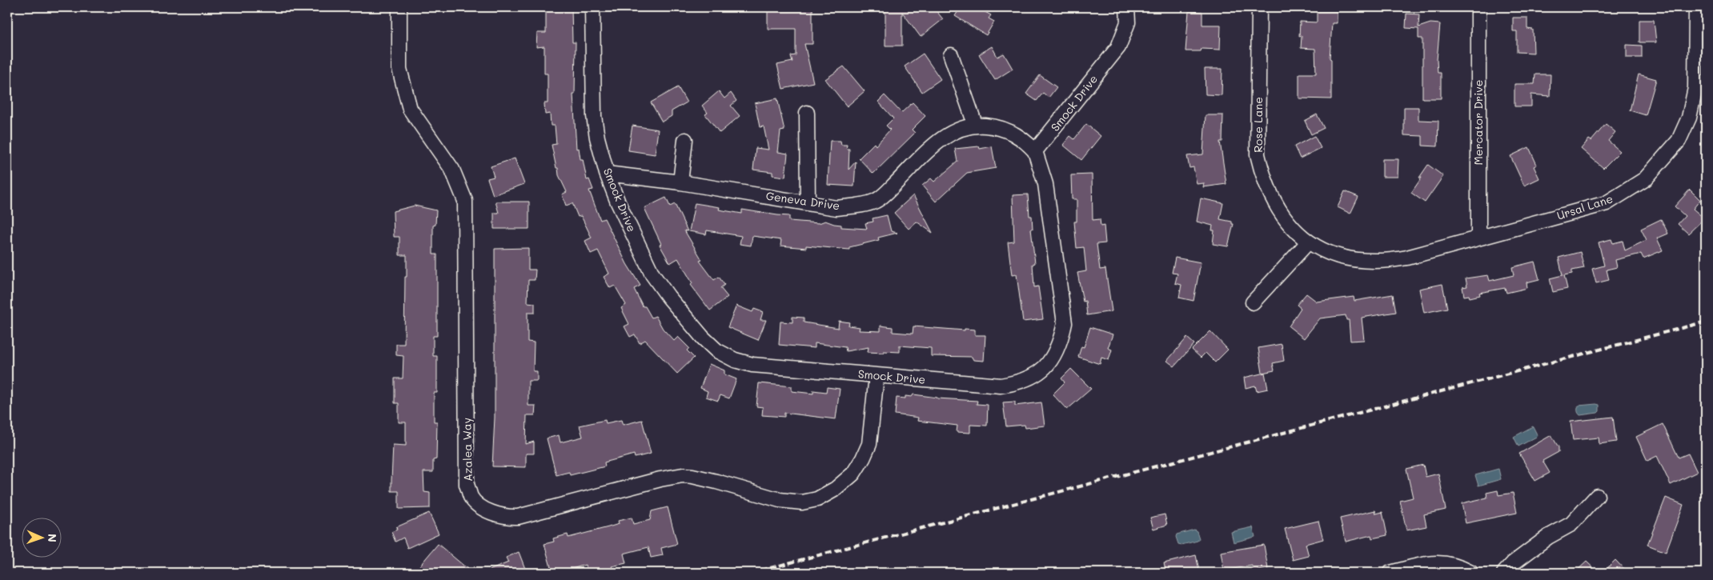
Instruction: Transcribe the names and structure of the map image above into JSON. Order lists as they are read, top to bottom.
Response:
{
  "streets": {
    "street": [
      "Smock Drive",
      "Mercator Drive",
      "Rose Lane",
      "Geneva Drive",
      "Ursal Lane",
      "Azalea Way"
    ]
  },
  "crossings": [
    ["Smock Drive", "Geneva Drive"],
    ["Smock Drive", "Azalea Way"],
    ["Mercator Drive", "Rose Lane"],
    ["Mercator Drive", "Ursal Lane"],
    ["Rose Lane", "Ursal Lane"]
  ],
  "north": "right"
}
